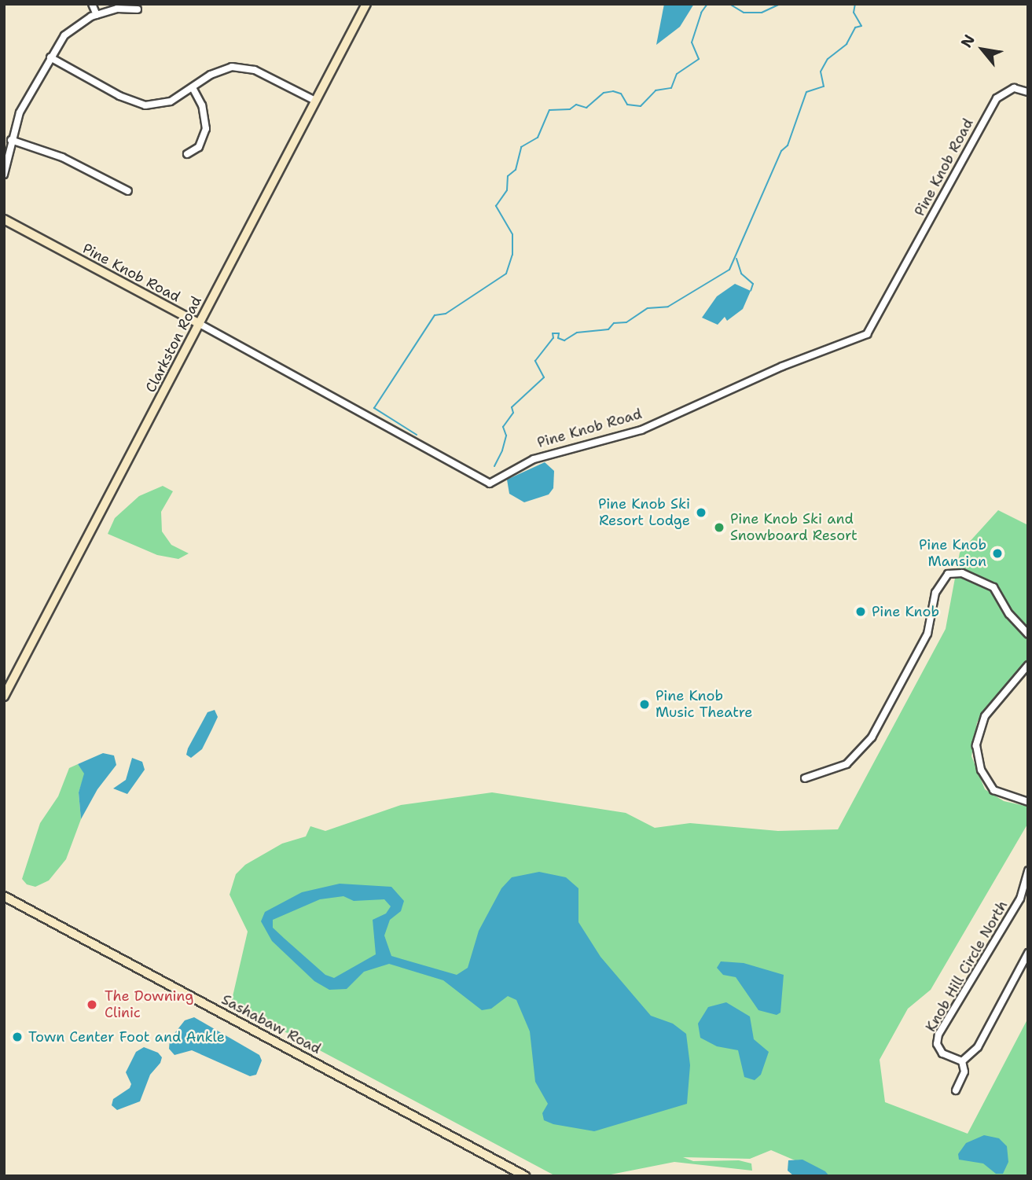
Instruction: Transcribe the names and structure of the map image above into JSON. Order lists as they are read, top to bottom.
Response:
{
  "streets": {
    "main road": ["Pine Knob Road", "Clarkston Road", "Sashabaw Road"],
    "street": ["Knob Hill Circle North"]
  },
  "crossings": [
    ["Pine Knob Road", "Clarkston Road"]
  ],
  "places": [
    "Pine Knob Ski Resort Lodge",
    "Pine Knob Ski and Snowboard Resort",
    "Pine Knob Mansion",
    "Pine Knob",
    "Pine Knob Music Theatre",
    "The Downing Clinic",
    "Town Center Foot and Ankle"
  ],
  "north": "top left"
}
